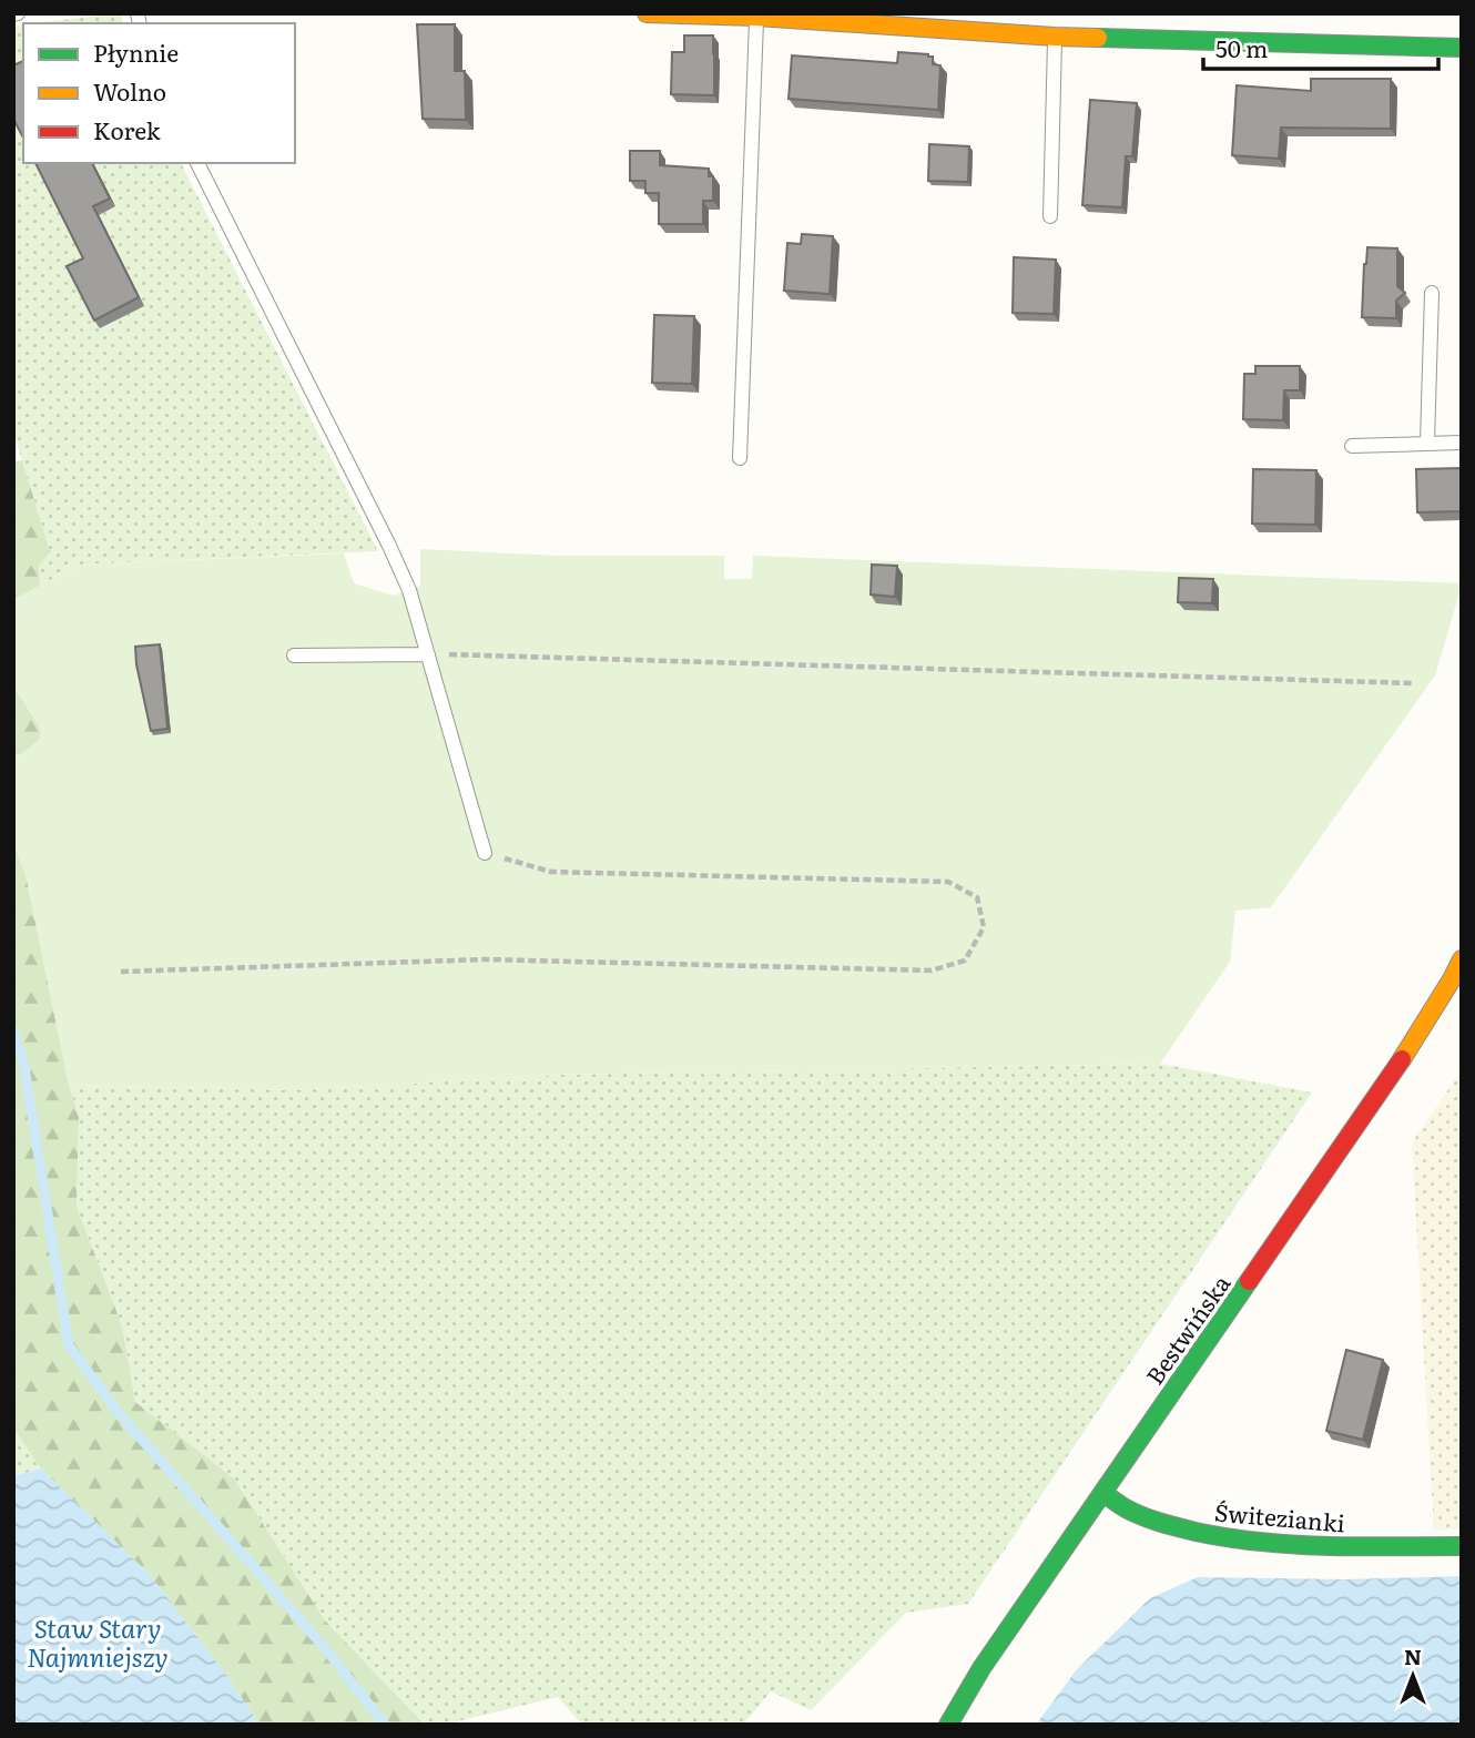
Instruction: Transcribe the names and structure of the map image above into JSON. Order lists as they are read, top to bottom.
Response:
{
  "streets": {
    "street": ["Bestwińska", "Świtezianki"]
  },
  "crossings": [
    ["Bestwińska", "Świtezianki"]
  ],
  "water": ["Staw Stary Najmniejszy"],
  "legend": ["Płynnie", "Wolno", "Korek"],
  "scale_bar": "50 m",
  "north": "top"
}
